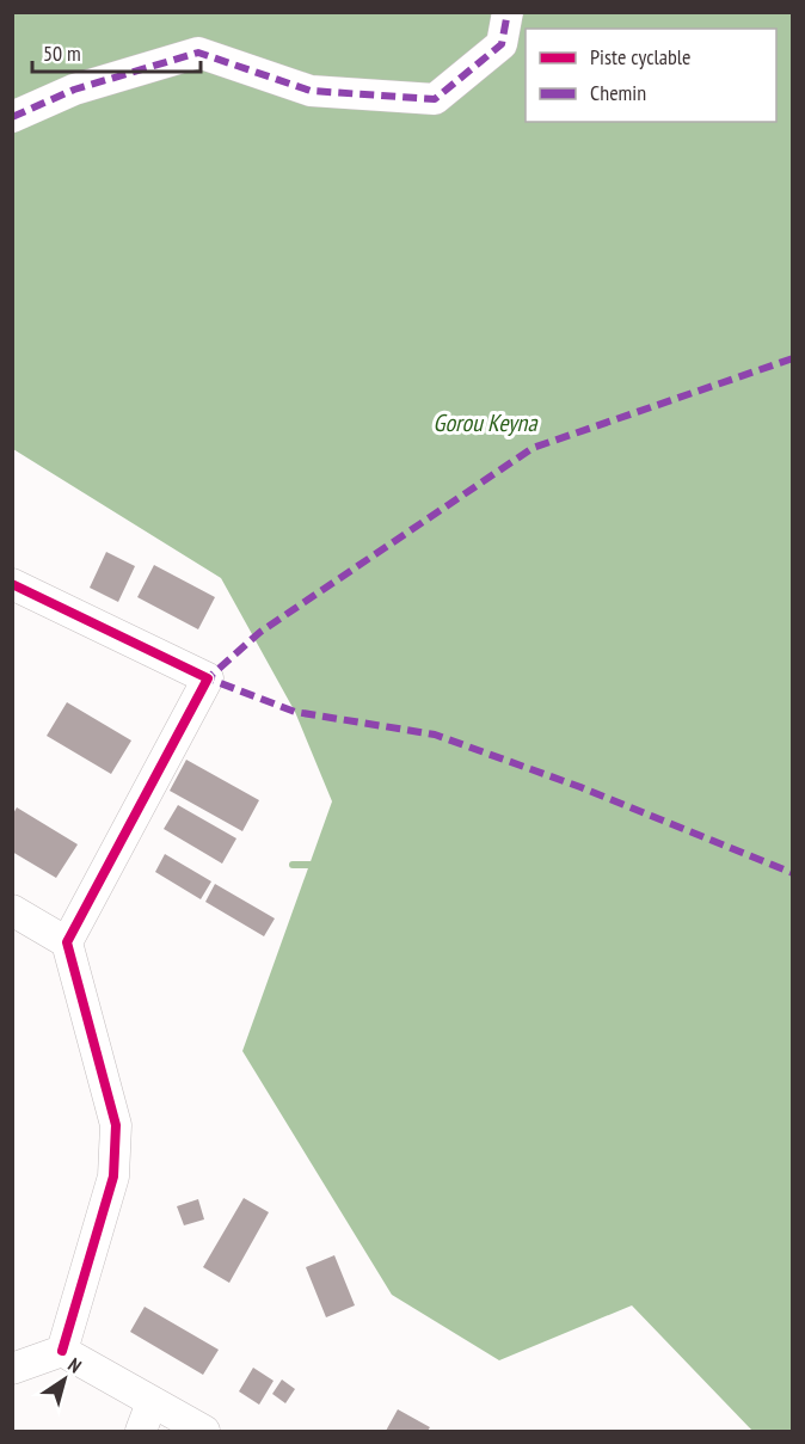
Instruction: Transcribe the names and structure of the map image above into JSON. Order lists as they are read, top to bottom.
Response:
{
  "water": ["Gorou Keyna"],
  "legend": ["Piste cyclable", "Chemin"],
  "scale_bar": "50 m",
  "north": "top right"
}
